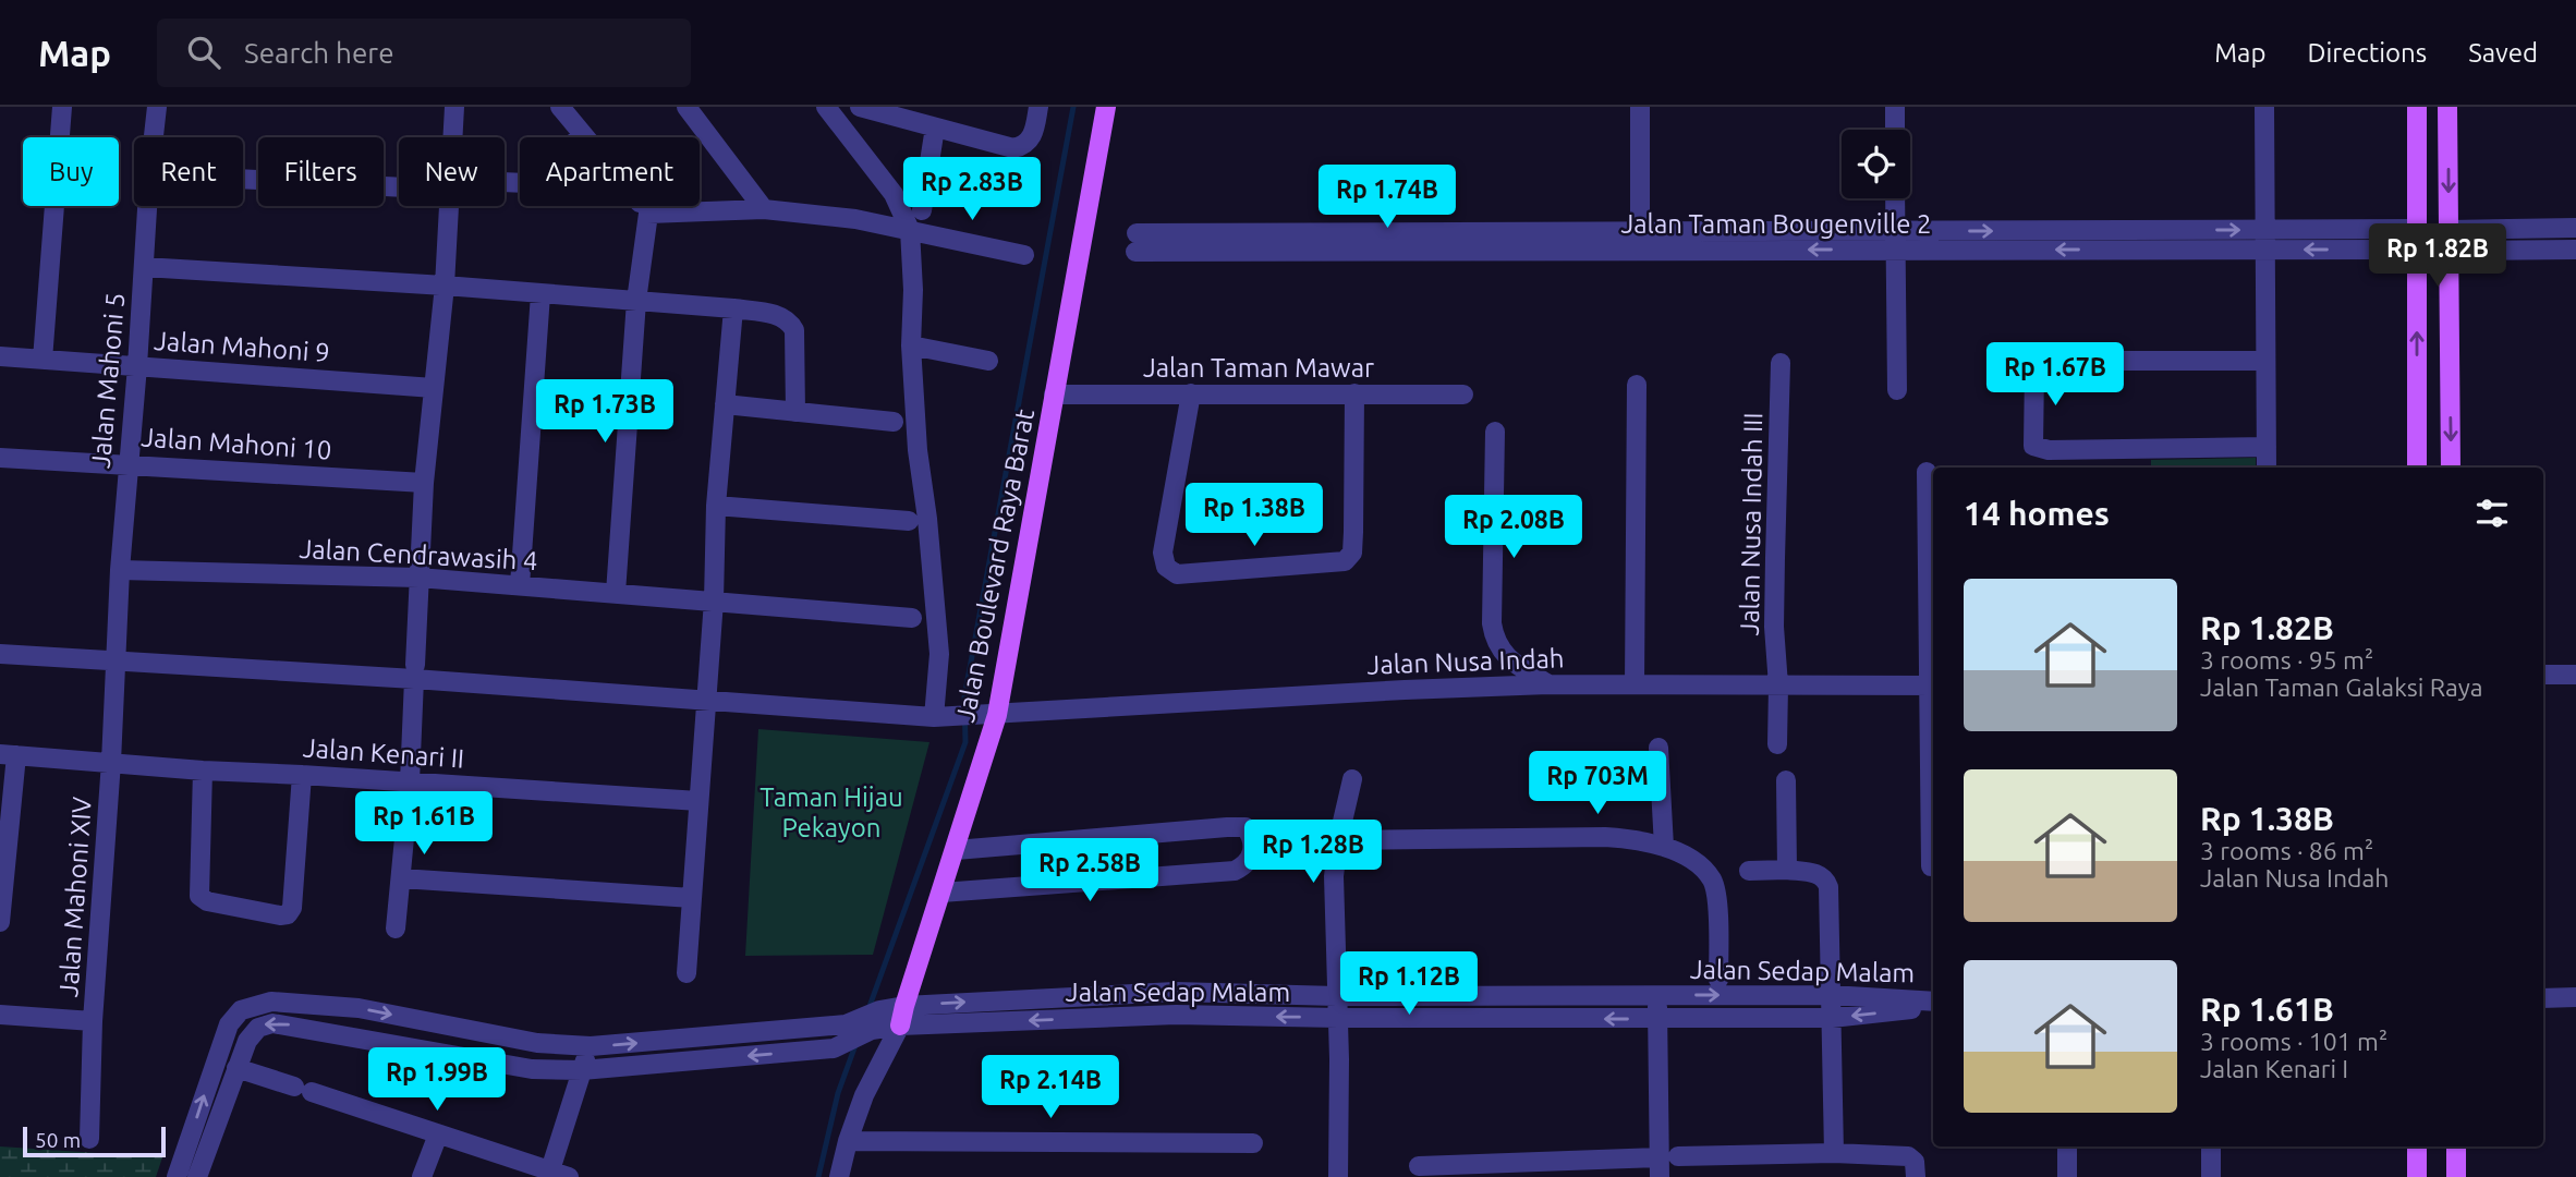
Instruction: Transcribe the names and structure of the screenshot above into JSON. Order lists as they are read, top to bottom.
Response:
{
  "streets": {
    "main road": ["Jalan Boulevard Raya Barat"],
    "street": [
      "Jalan Taman Bougenville 2",
      "Jalan Mahoni 9",
      "Jalan Taman Mawar",
      "Jalan Mahoni 5",
      "Jalan Mahoni 10",
      "Jalan Nusa Indah III",
      "Jalan Cendrawasih 4",
      "Jalan Nusa Indah",
      "Jalan Kenari II",
      "Jalan Mahoni XIV",
      "Jalan Sedap Malam"
    ]
  },
  "crossings": [
    ["Jalan Mahoni 9", "Jalan Mahoni 5"],
    ["Jalan Taman Mawar", "Jalan Boulevard Raya Barat"],
    ["Jalan Mahoni 5", "Jalan Mahoni 10"],
    ["Jalan Mahoni 5", "Jalan Cendrawasih 4"],
    ["Jalan Mahoni 5", "Jalan Nusa Indah"],
    ["Jalan Mahoni 5", "Jalan Mahoni XIV"],
    ["Jalan Nusa Indah III", "Jalan Nusa Indah"],
    ["Jalan Boulevard Raya Barat", "Jalan Nusa Indah"],
    ["Jalan Boulevard Raya Barat", "Jalan Sedap Malam"],
    ["Jalan Nusa Indah", "Jalan Mahoni XIV"],
    ["Jalan Kenari II", "Jalan Mahoni XIV"]
  ],
  "parks": ["Taman Hijau Pekayon"],
  "scale_bar": "50 m",
  "page": {
    "header": "Map",
    "search": "Search here",
    "nav": ["Map", "Directions", "Saved"],
    "chip": [
      "Buy",
      "Rent",
      "Filters",
      "New",
      "Apartment"
    ],
    "price": [
      "Rp 2.83B",
      "Rp 1.74B",
      "Rp 1.82B",
      "Rp 1.67B",
      "Rp 1.73B",
      "Rp 1.38B",
      "Rp 2.08B",
      "Rp 703M",
      "Rp 1.61B",
      "Rp 1.28B",
      "Rp 2.58B",
      "Rp 1.12B",
      "Rp 1.99B",
      "Rp 2.14B"
    ],
    "heading": "14 homes",
    "list": [
      {
        "name": "Rp 1.82B",
        "note": "3 rooms · 95 m² · Jalan Taman Galaksi Raya"
      },
      {
        "name": "Rp 1.38B",
        "note": "3 rooms · 86 m² · Jalan Nusa Indah"
      },
      {
        "name": "Rp 1.61B",
        "note": "3 rooms · 101 m² · Jalan Kenari I"
      }
    ],
    "scale": "50 m"
  }
}
